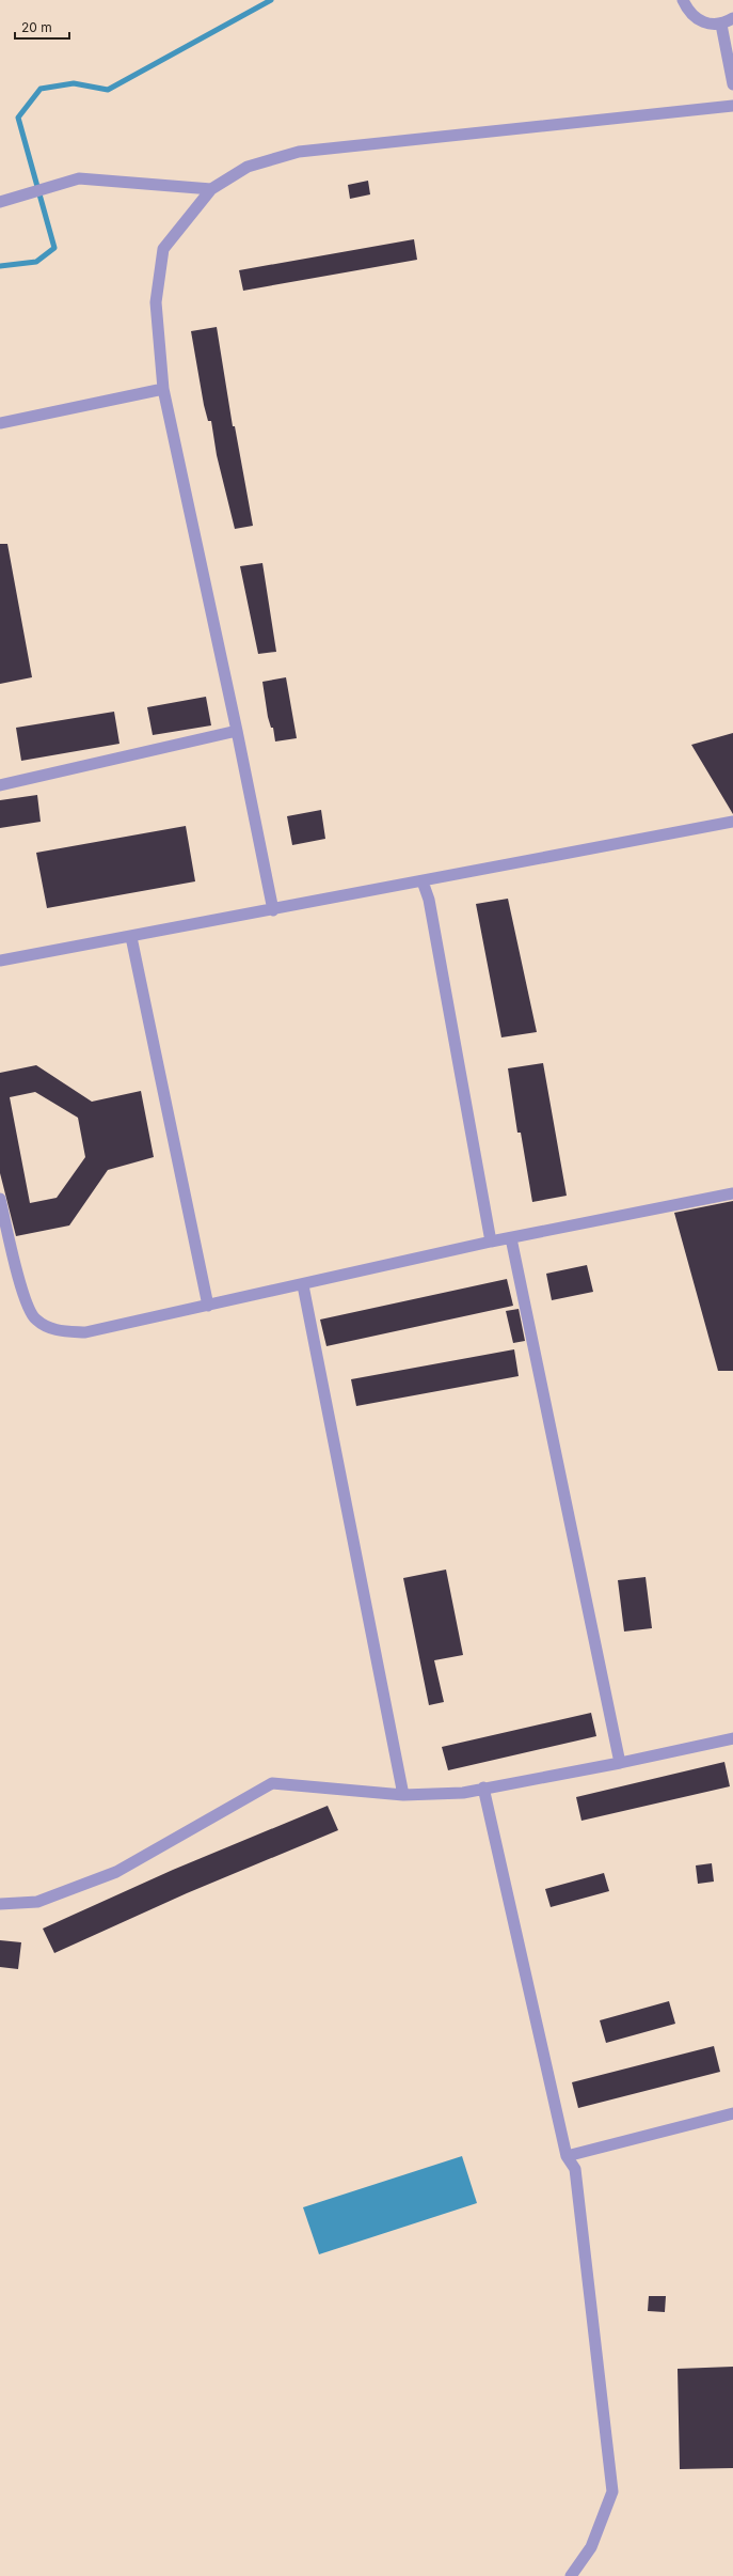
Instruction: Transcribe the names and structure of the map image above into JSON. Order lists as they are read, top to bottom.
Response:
{
  "scale_bar": "20 m"
}
